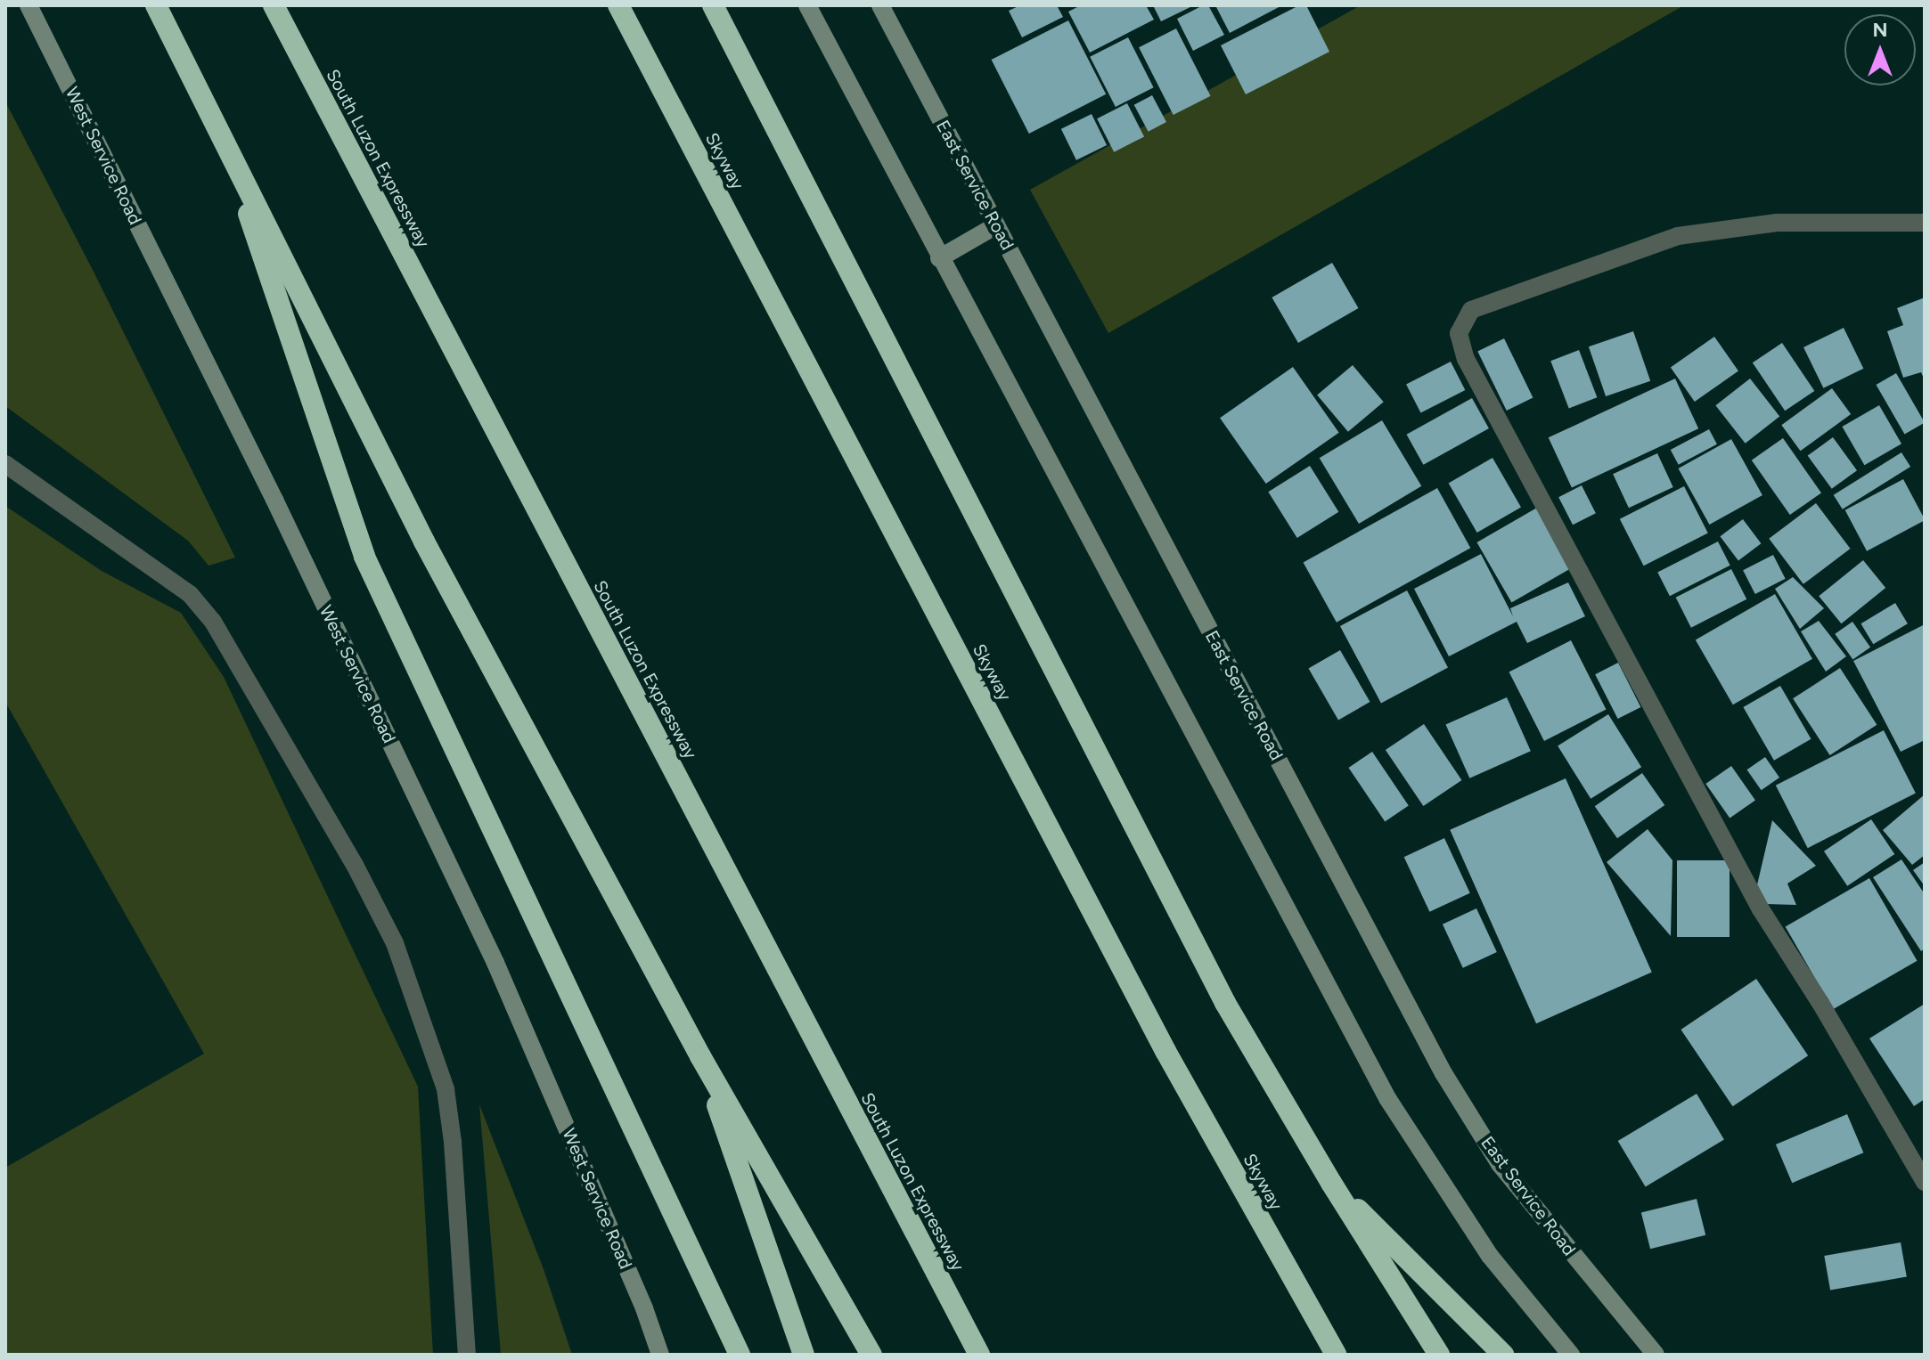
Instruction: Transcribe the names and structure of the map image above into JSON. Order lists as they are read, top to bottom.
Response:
{
  "streets": {
    "highway": ["South Luzon Expressway", "Skyway"],
    "main road": ["West Service Road", "East Service Road"]
  },
  "north": "top"
}
